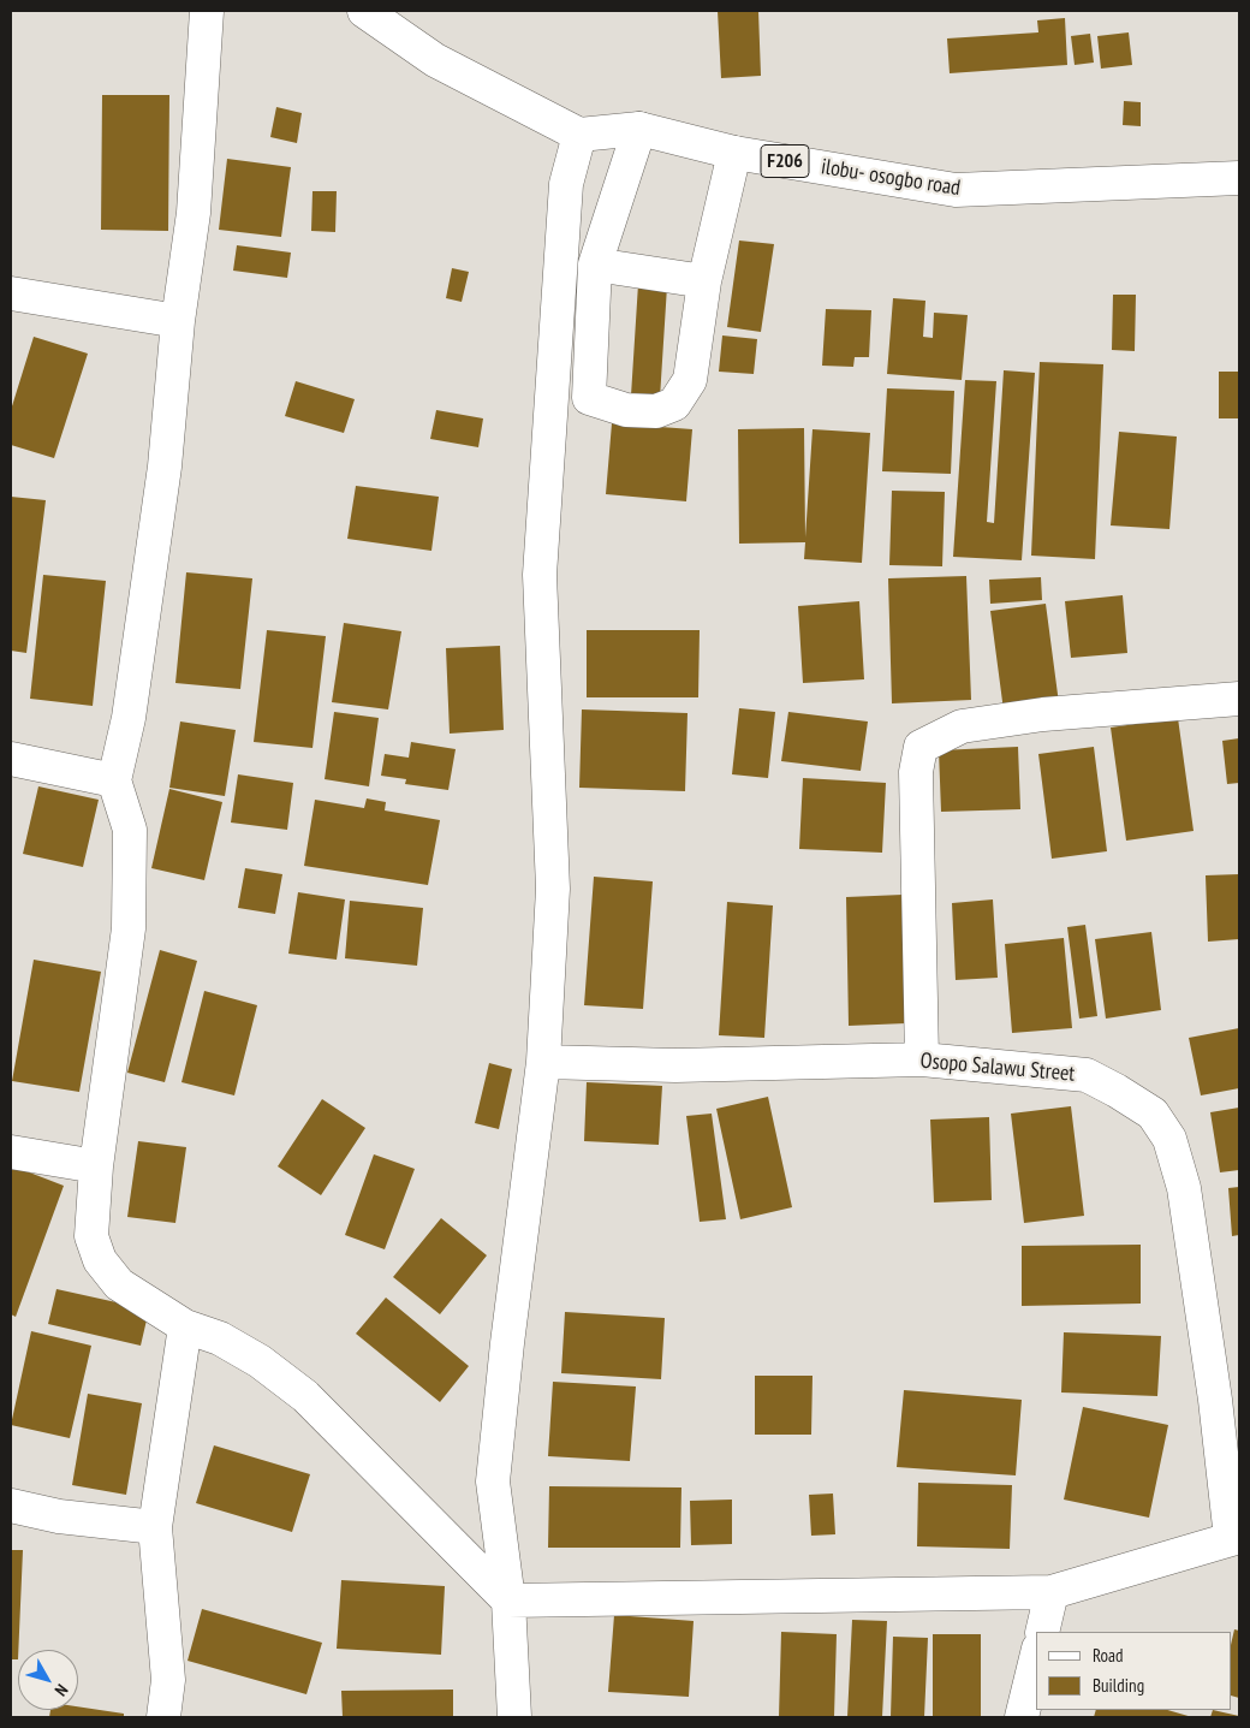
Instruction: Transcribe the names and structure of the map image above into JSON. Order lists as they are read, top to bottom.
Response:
{
  "streets": {
    "street": ["F206", "ilobu- osogbo road", "Osopo Salawu Street"]
  },
  "legend": ["Road", "Building"],
  "north": "bottom right"
}
